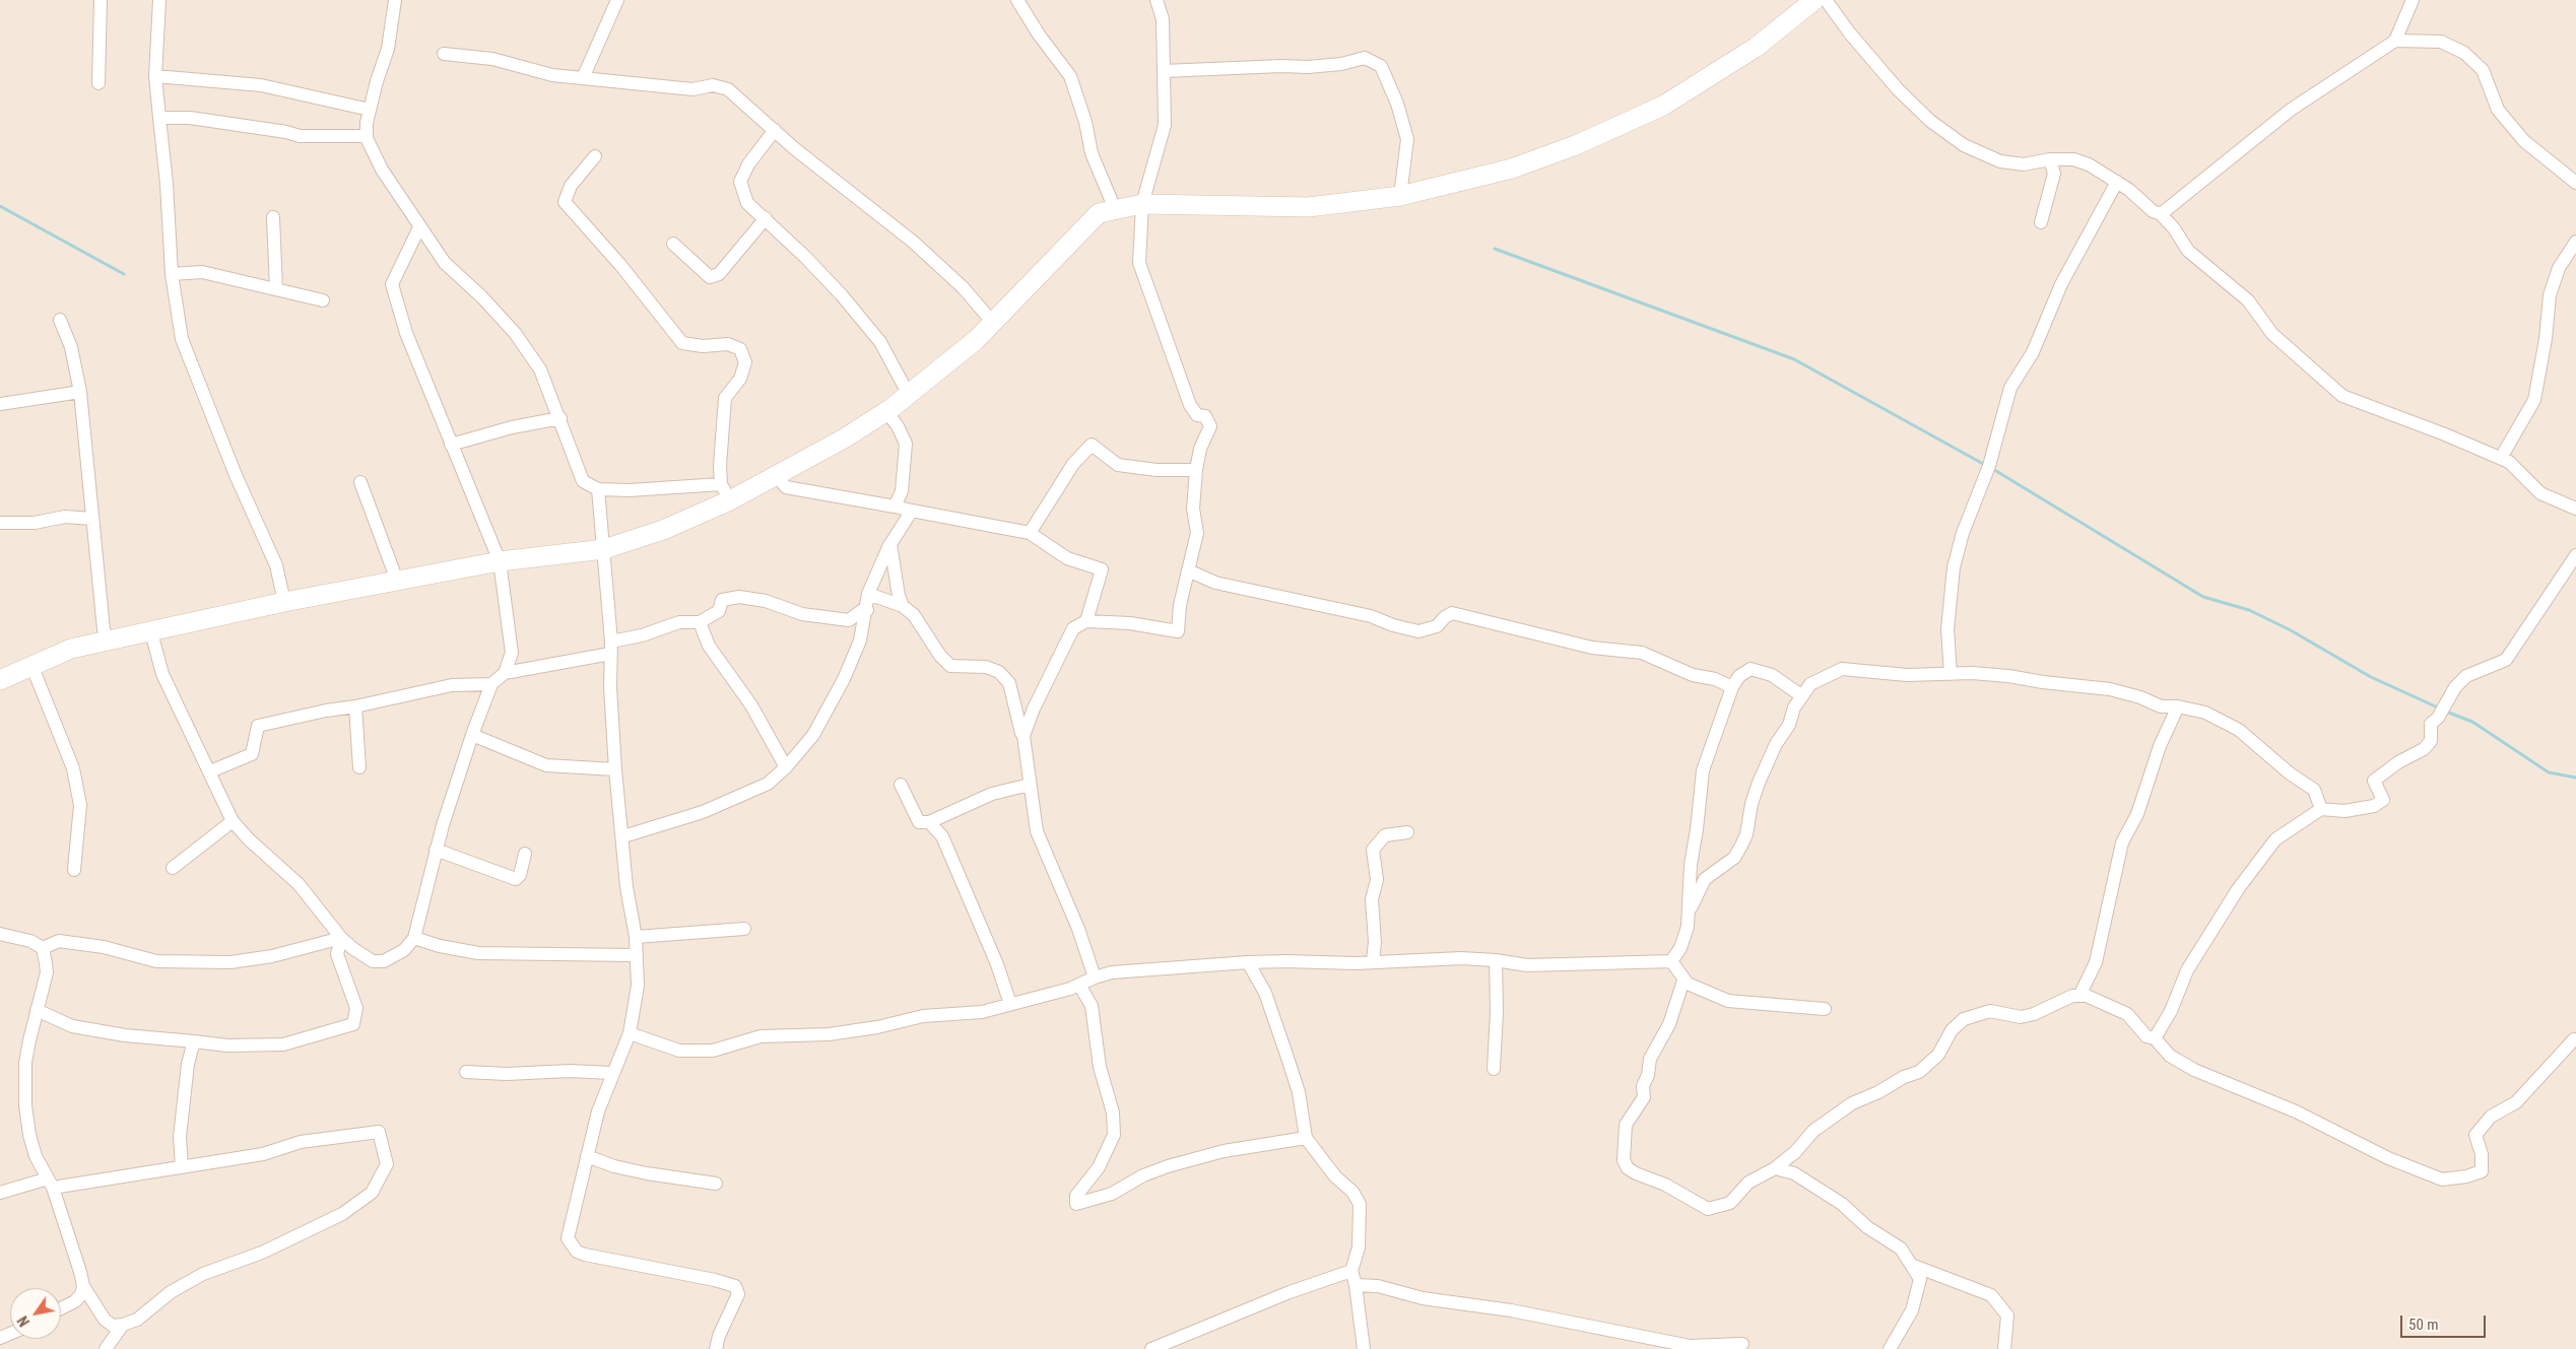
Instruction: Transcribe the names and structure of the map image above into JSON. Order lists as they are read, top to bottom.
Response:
{
  "scale_bar": "50 m",
  "north": "bottom left"
}
